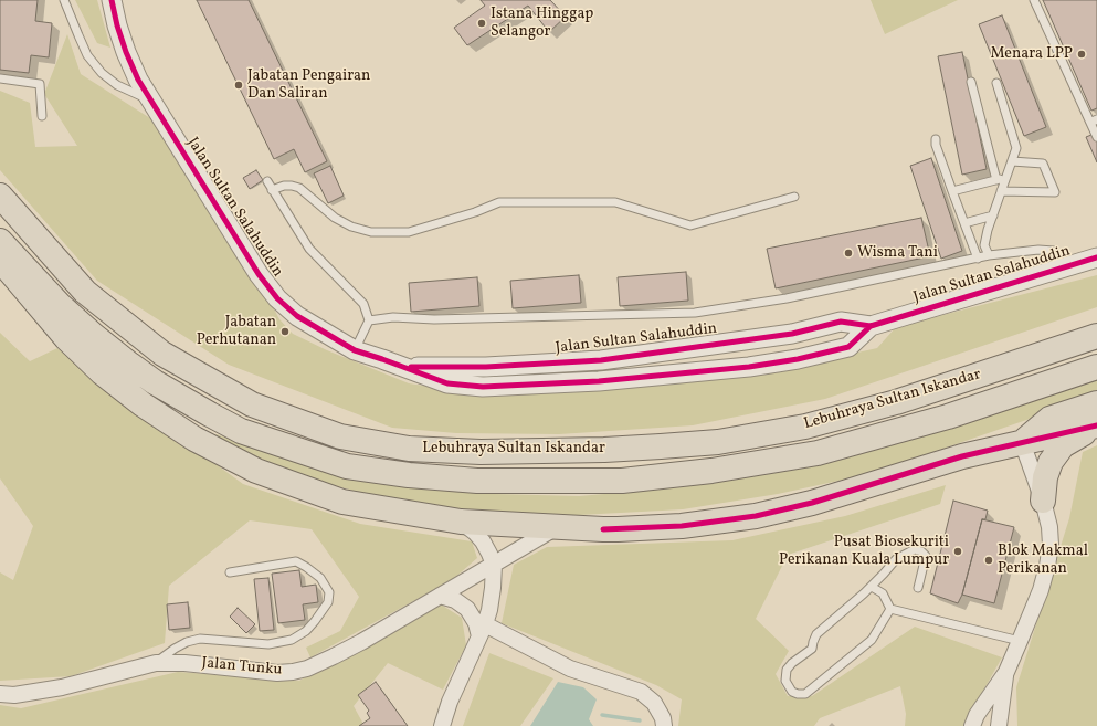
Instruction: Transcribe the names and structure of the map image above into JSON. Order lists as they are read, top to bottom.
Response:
{
  "streets": {
    "main road": ["Lebuhraya Sultan Iskandar"],
    "street": ["Jalan Sultan Salahuddin", "Jalan Tunku"]
  },
  "places": [
    "Istana Hinggap Selangor",
    "Menara LPP",
    "Jabatan Pengairan Dan Saliran",
    "Wisma Tani",
    "Jabatan Perhutanan",
    "Pusat Biosekuriti Perikanan Kuala Lumpur",
    "Blok Makmal Perikanan"
  ]
}
